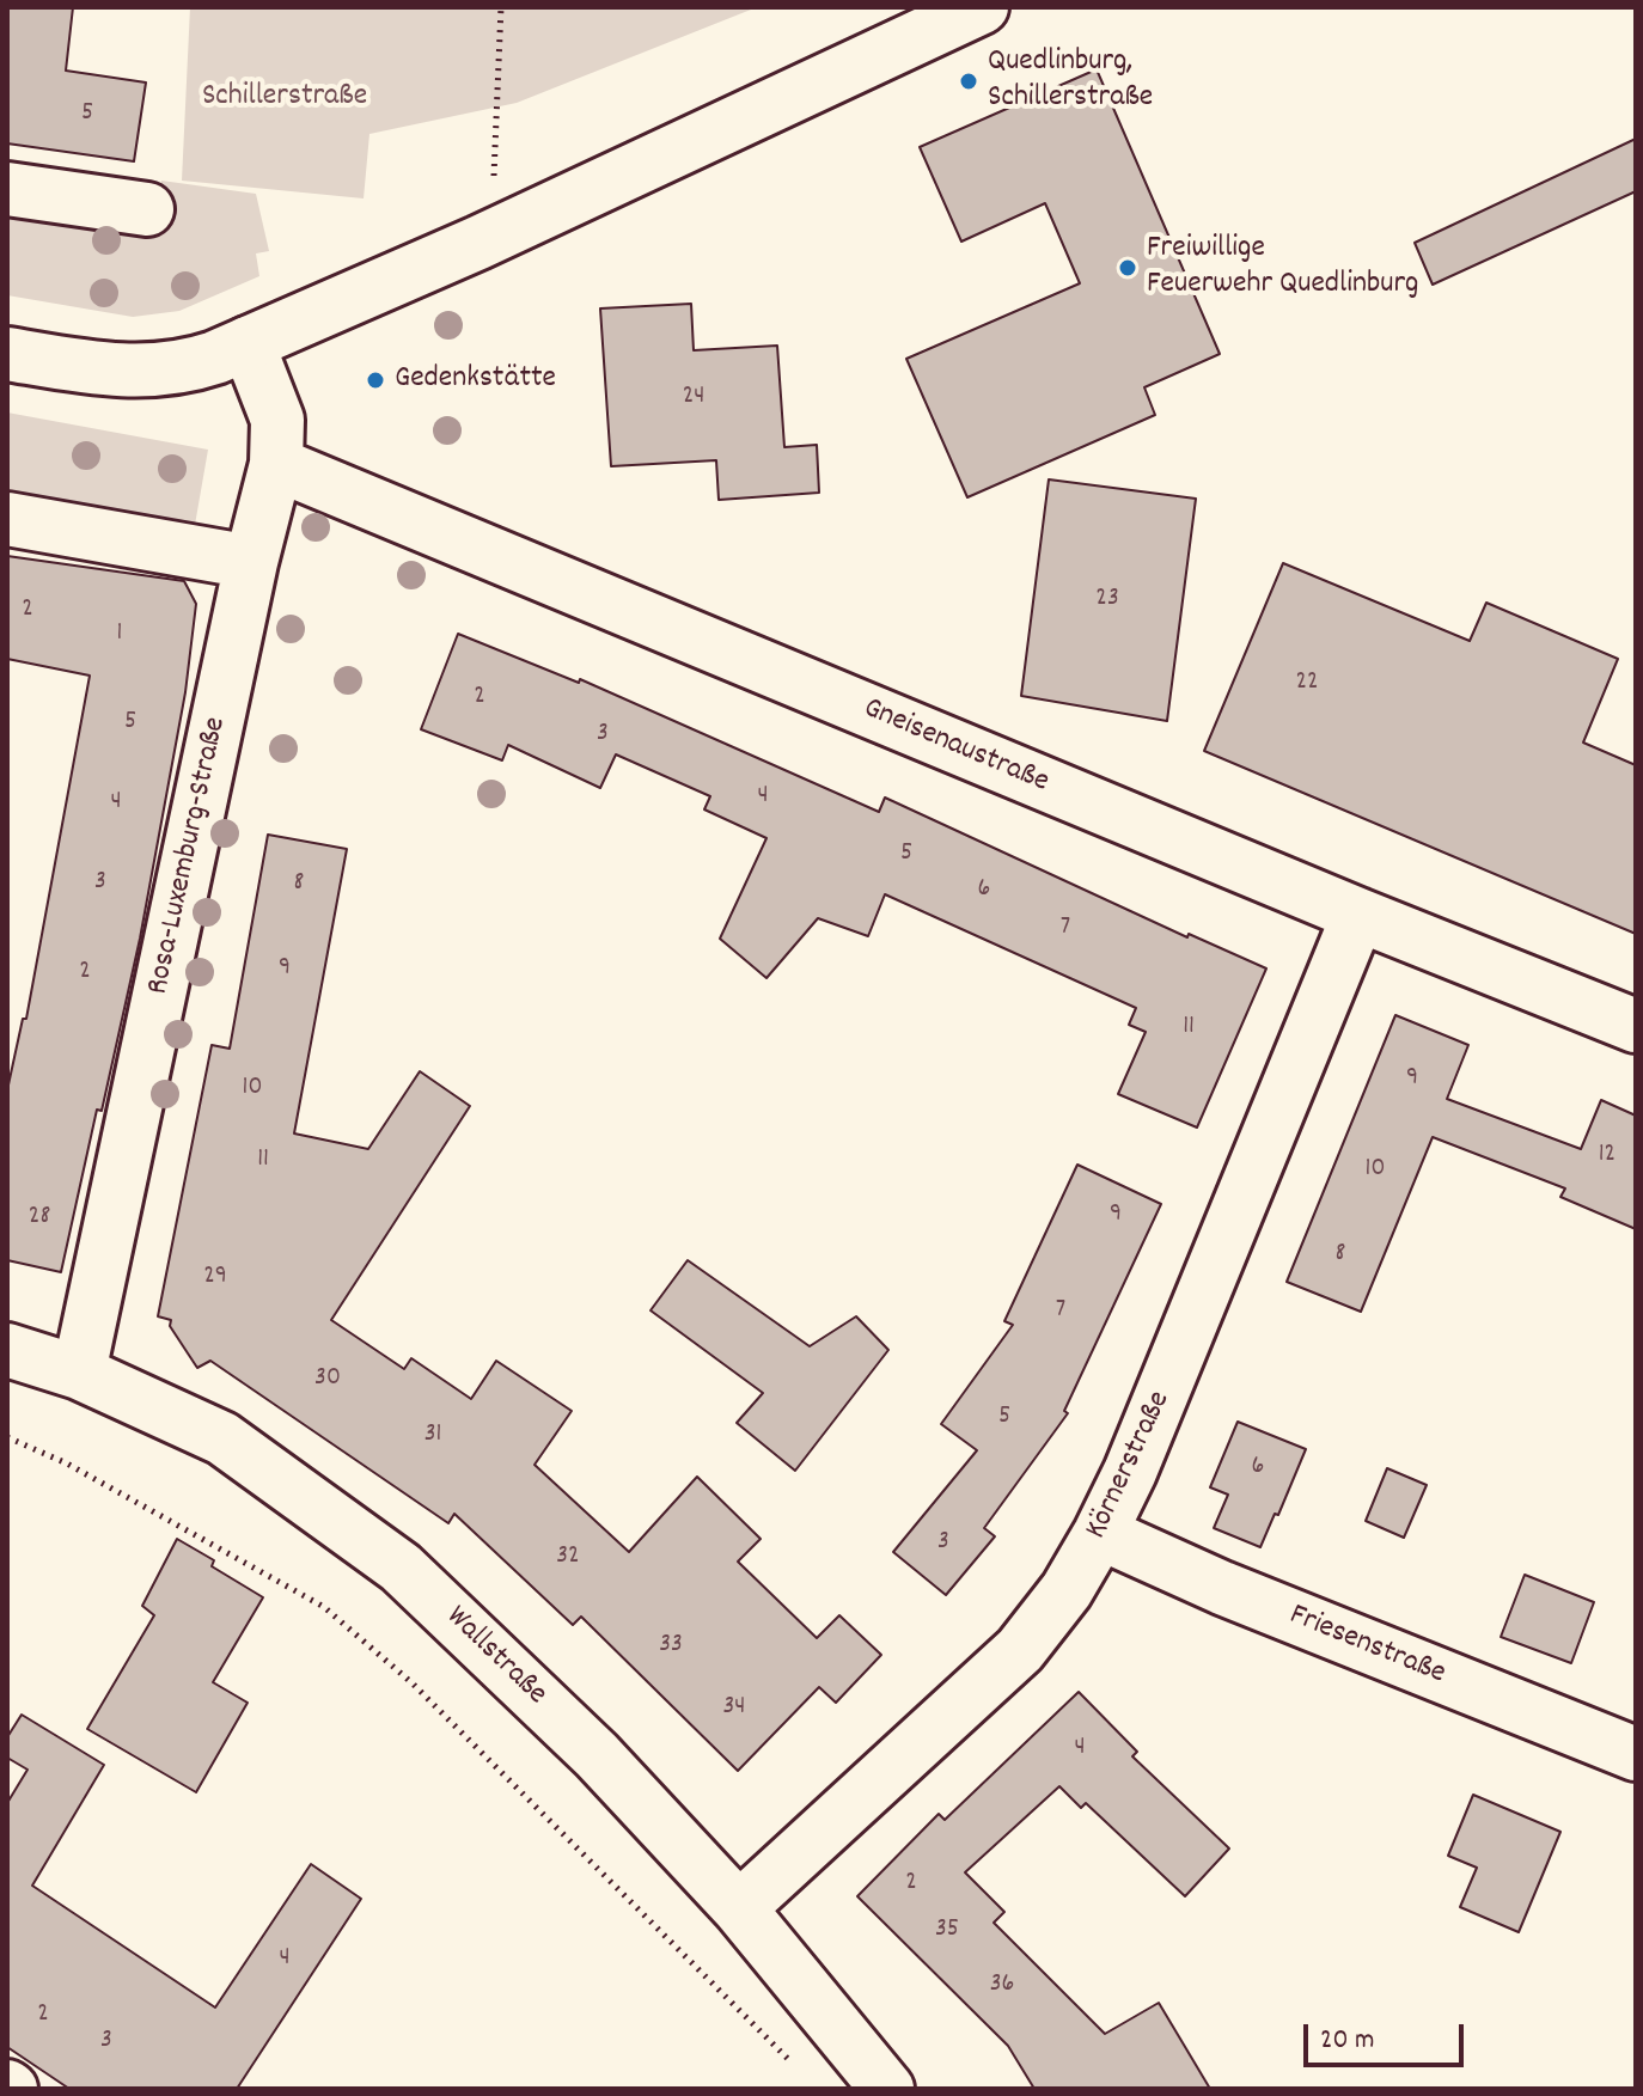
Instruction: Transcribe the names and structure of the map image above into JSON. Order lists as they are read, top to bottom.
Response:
{
  "streets": {
    "street": [
      "Gneisenaustraße",
      "Rosa-Luxemburg-Straße",
      "Körnerstraße",
      "Friesenstraße",
      "Wallstraße"
    ]
  },
  "crossings": [
    ["Gneisenaustraße", "Rosa-Luxemburg-Straße"],
    ["Gneisenaustraße", "Körnerstraße"],
    ["Rosa-Luxemburg-Straße", "Wallstraße"],
    ["Körnerstraße", "Friesenstraße"],
    ["Körnerstraße", "Wallstraße"]
  ],
  "parks": ["Schillerstraße"],
  "places": ["Quedlinburg, Schillerstraße", "Freiwillige Feuerwehr Quedlinburg", "Gedenkstätte"],
  "house_numbers": [
    "5",
    "24",
    "23",
    "2",
    "1",
    "22",
    "2",
    "5",
    "3",
    "4",
    "4",
    "5",
    "3",
    "8",
    "6",
    "7",
    "9",
    "2",
    "11",
    "9",
    "10",
    "12",
    "11",
    "10",
    "9",
    "28",
    "8",
    "29",
    "7",
    "30",
    "5",
    "31",
    "6",
    "3",
    "32",
    "33",
    "34",
    "4",
    "2",
    "35",
    "4",
    "36",
    "2",
    "3"
  ],
  "scale_bar": "20 m"
}
